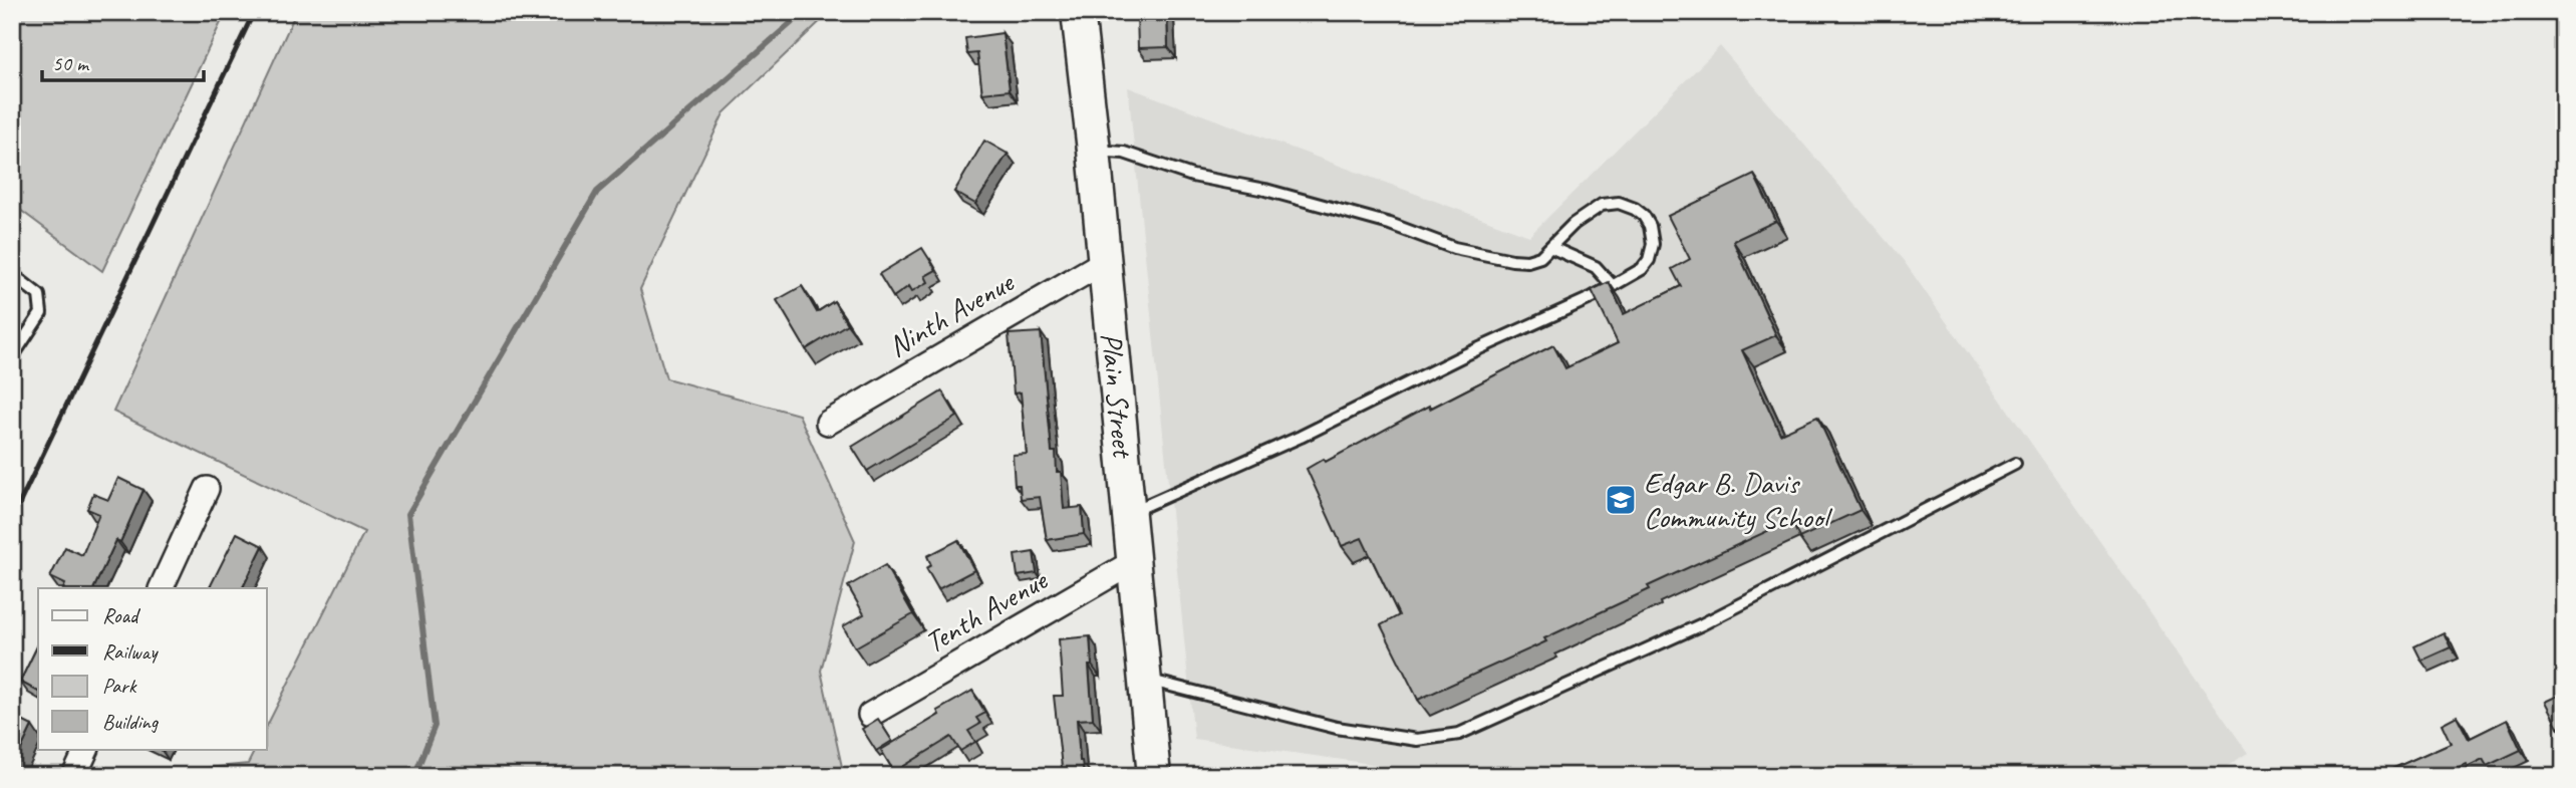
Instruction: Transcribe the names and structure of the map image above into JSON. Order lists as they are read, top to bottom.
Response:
{
  "streets": {
    "main road": ["Plain Street"],
    "street": ["Ninth Avenue", "Tenth Avenue"]
  },
  "crossings": [
    ["Ninth Avenue", "Plain Street"],
    ["Plain Street", "Tenth Avenue"]
  ],
  "places": {
    "school or university": ["Edgar B. Davis Community School"]
  },
  "legend": [
    "Road",
    "Railway",
    "Park",
    "Building"
  ],
  "scale_bar": "50 m"
}
